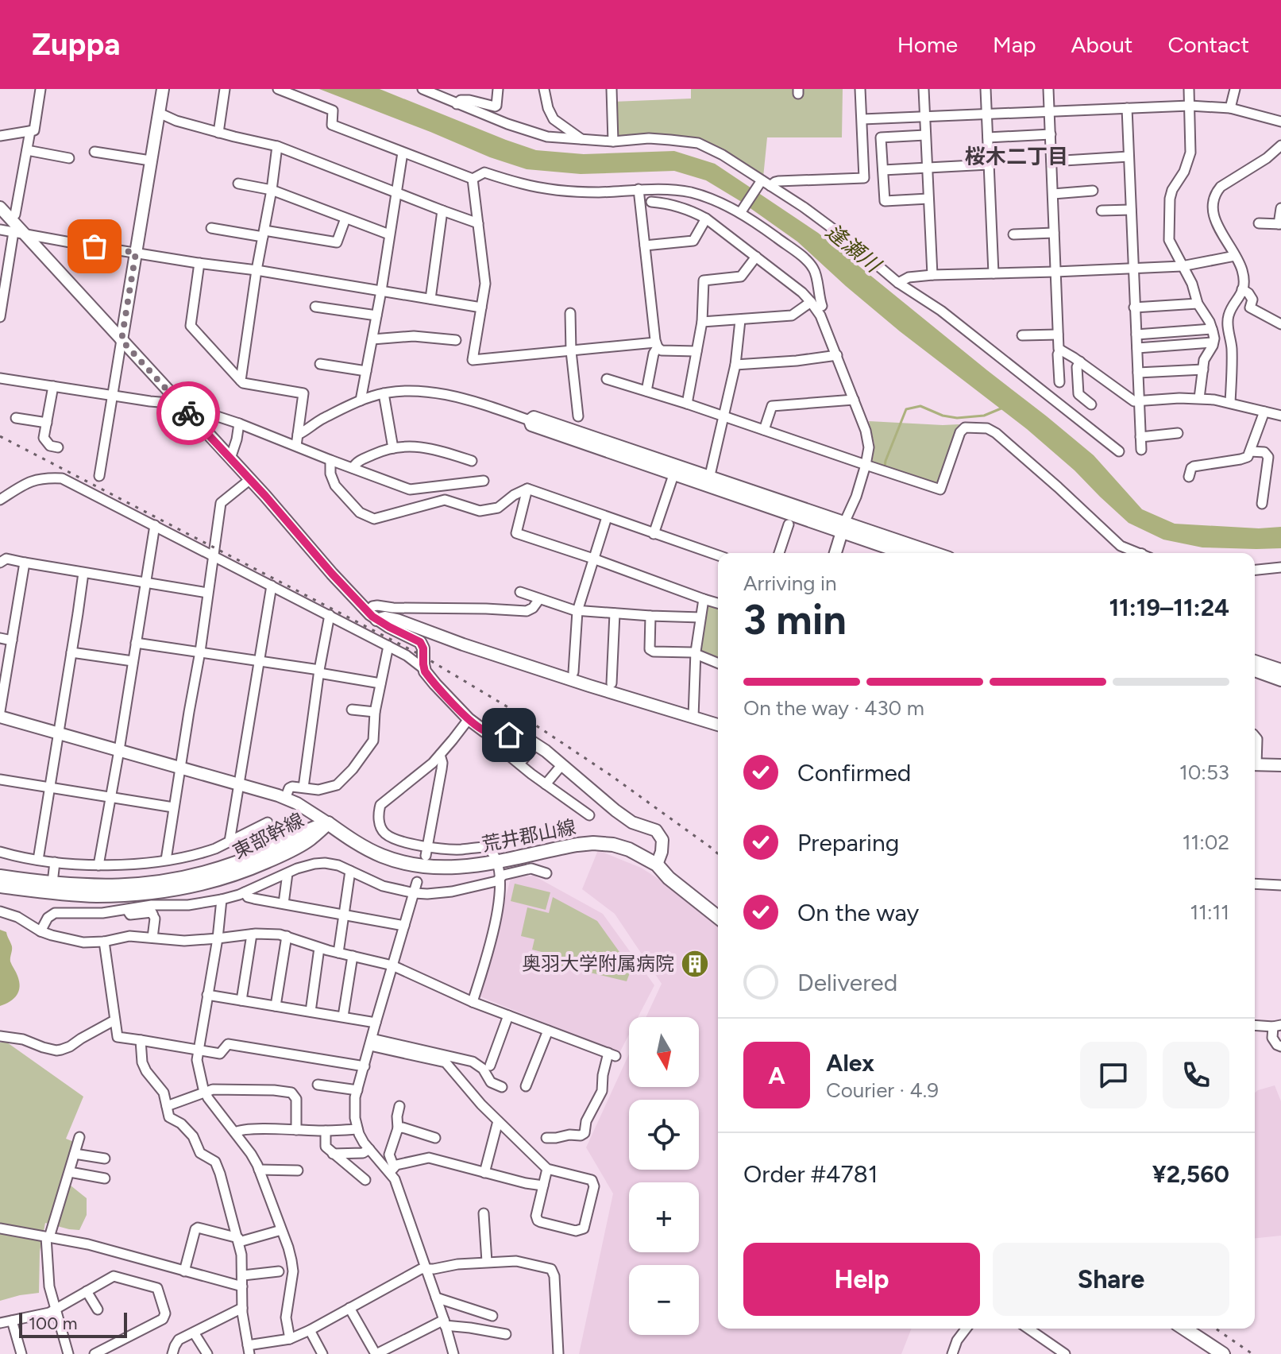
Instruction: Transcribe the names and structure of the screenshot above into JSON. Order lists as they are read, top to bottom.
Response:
{
  "streets": {
    "main road": ["東部幹線", "荒井郡山線"]
  },
  "crossings": [
    ["東部幹線", "荒井郡山線"]
  ],
  "districts": ["桜木二丁目"],
  "water": ["逢瀬川"],
  "places": {
    "building": ["奥羽大学附属病院"]
  },
  "scale_bar": "100 m",
  "north": "bottom",
  "page": {
    "header": "Zuppa",
    "nav": [
      "Home",
      "Map",
      "About",
      "Contact"
    ],
    "heading": ["3 min", "Arriving in", "11:19–11:24"],
    "panel": [
      "Alex",
      "Courier · 4.9",
      "Order #4781",
      "¥2,560"
    ],
    "bar": "On the way · 430 m",
    "list": [
      ["Confirmed", "10:53"],
      ["Preparing", "11:02"],
      ["On the way", "11:11"],
      "Delivered"
    ],
    "map_buttons": ["+", "−"],
    "round": "A",
    "buttons": ["Help", "Share"],
    "scale": "100 m"
  }
}
